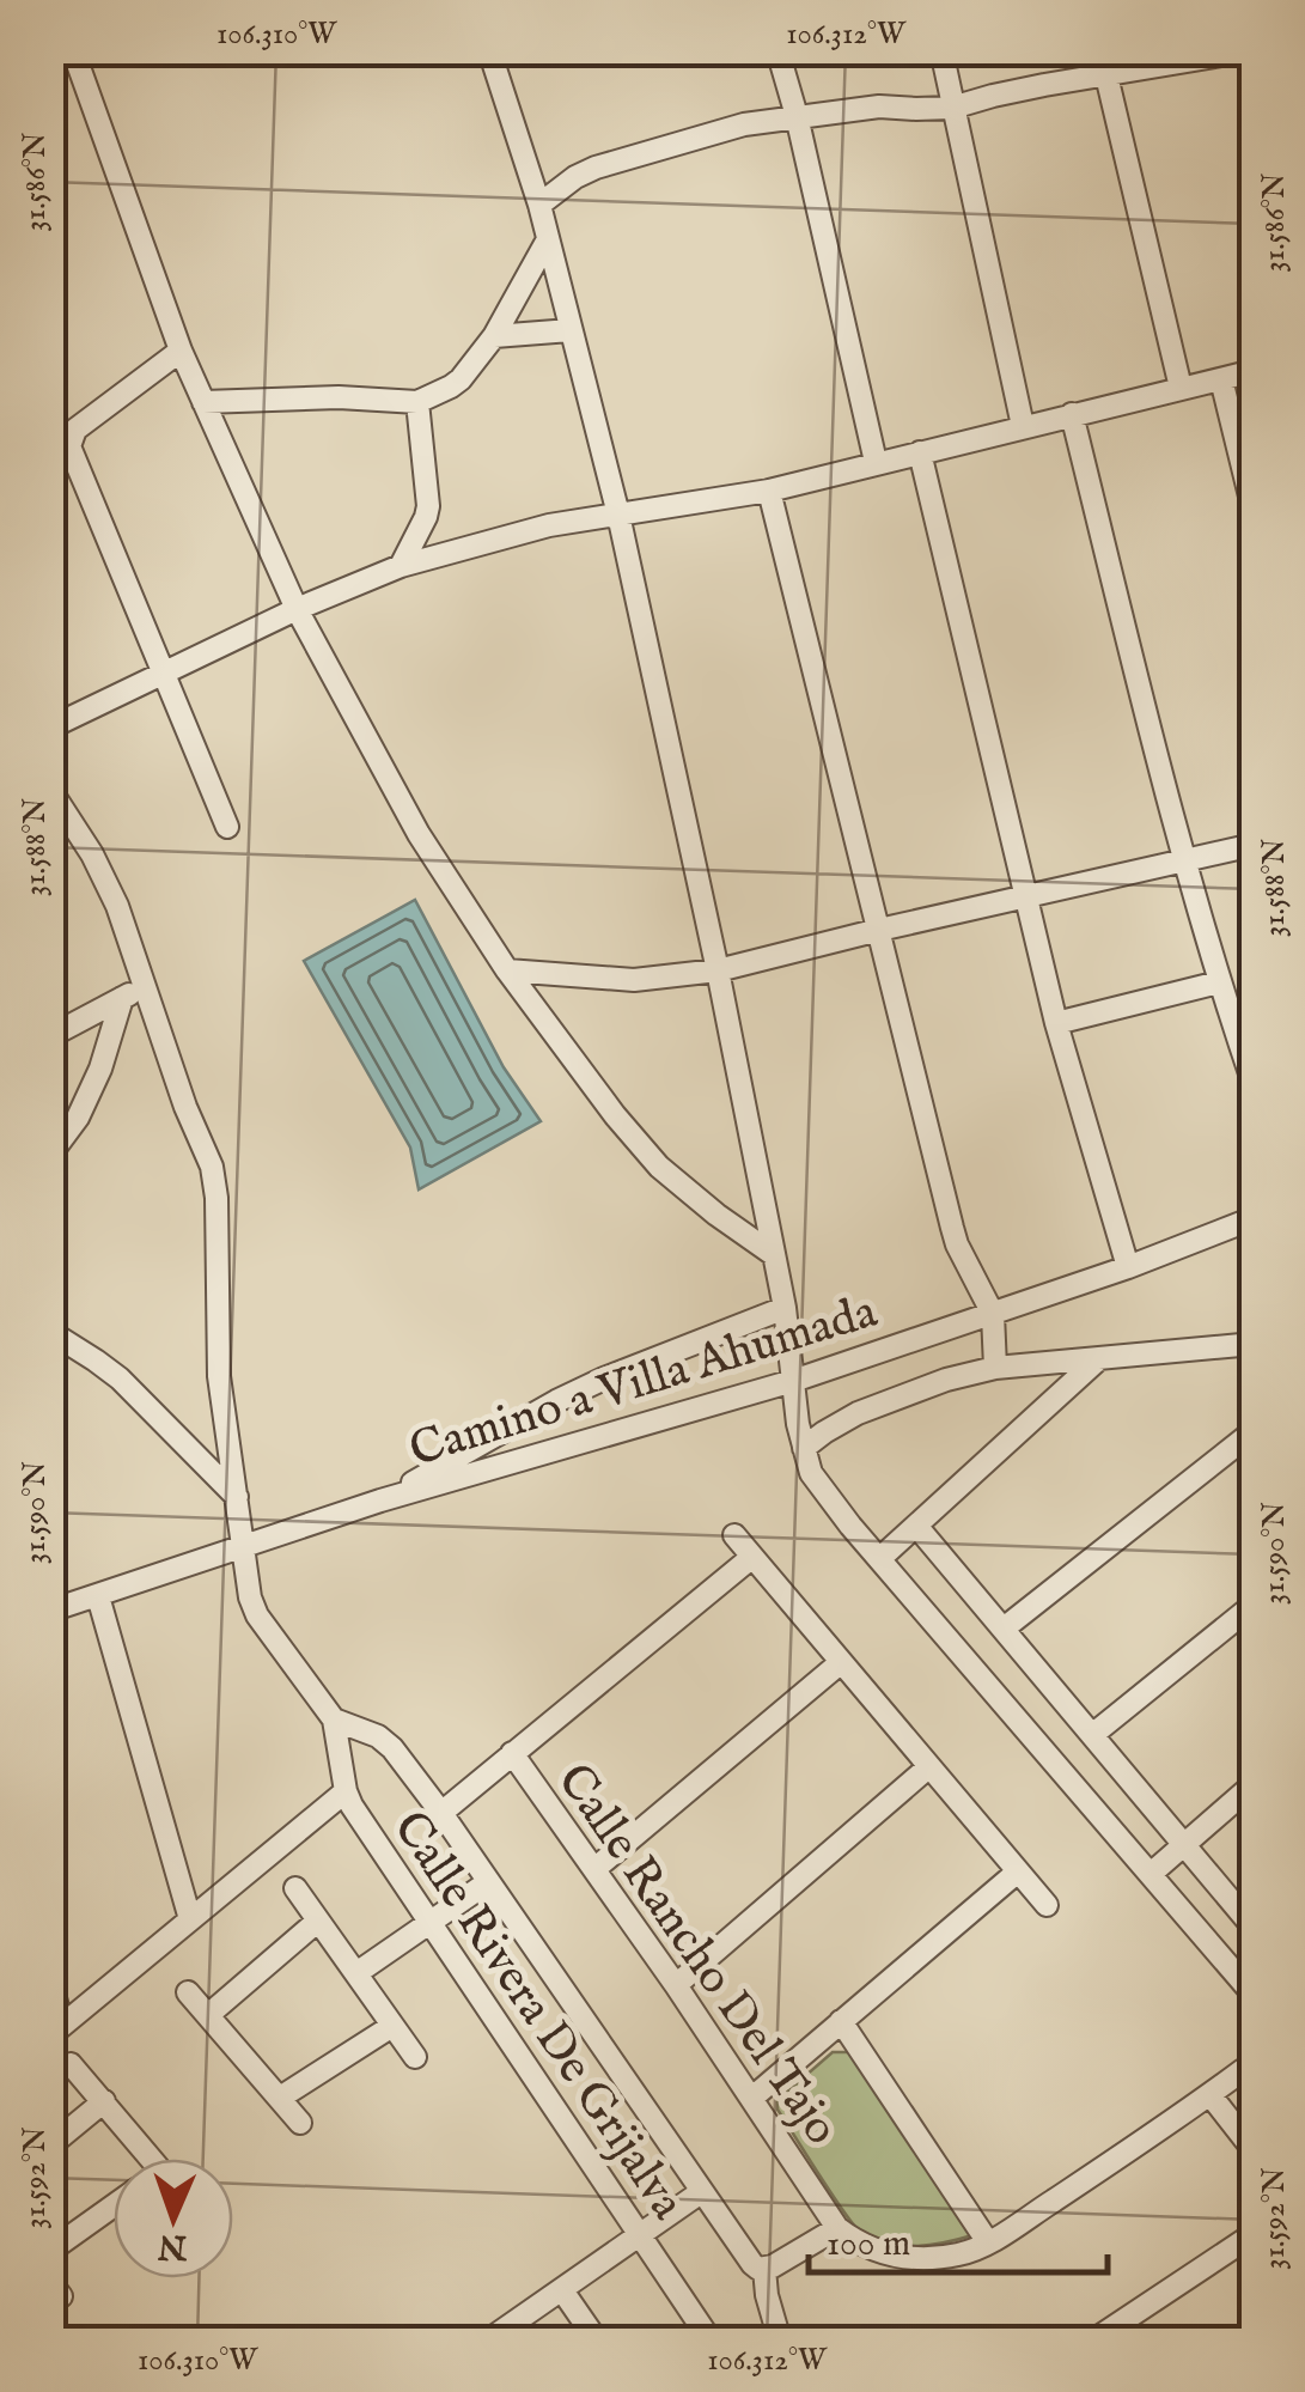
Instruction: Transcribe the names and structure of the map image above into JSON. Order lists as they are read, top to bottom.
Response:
{
  "streets": {
    "street": ["Camino a Villa Ahumada", "Calle Rancho Del Tajo", "Calle Rivera De Grijalva"]
  },
  "scale_bar": "100 m",
  "north": "bottom",
  "coordinates": [
    "106.310°W",
    "106.312°W",
    "31.586°N",
    "31.588°N",
    "31.590°N",
    "31.592°N"
  ]
}
